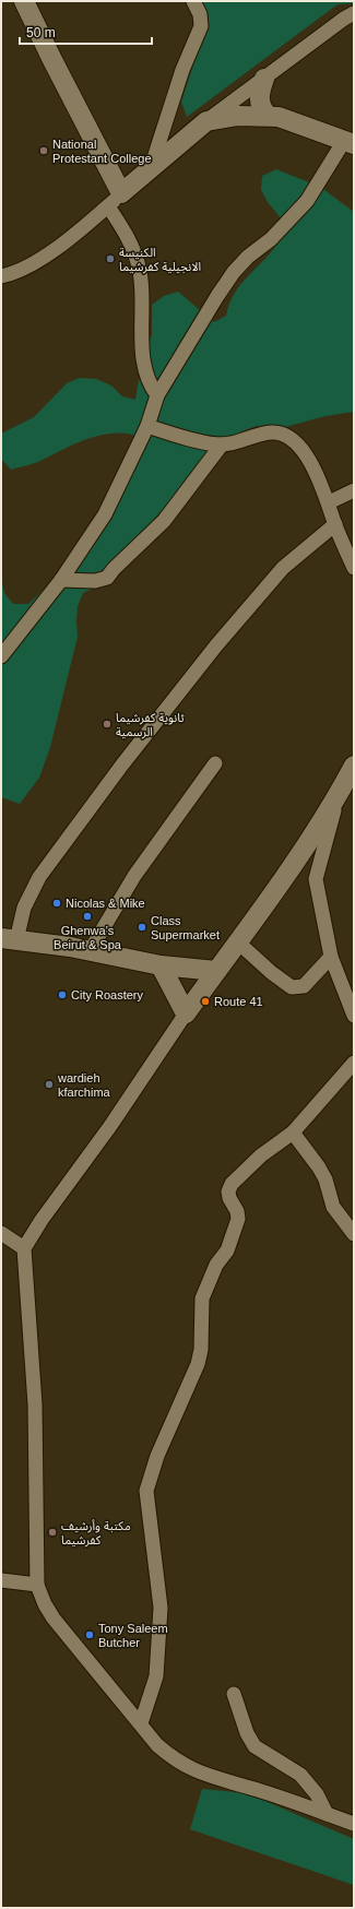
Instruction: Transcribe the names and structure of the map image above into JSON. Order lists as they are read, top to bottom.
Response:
{
  "places": [
    "National Protestant College",
    "الكنيسة الانجيلية كفرشيما",
    "ثانوية كفرشيما الرسمية",
    "Nicolas & Mike",
    "Ghenwa’s Beirut & Spa",
    "Class Supermarket",
    "City Roastery",
    "Route 41",
    "wardieh kfarchima",
    "مكتبة وأرشيف كفرشيما",
    "Tony Saleem Butcher"
  ],
  "scale_bar": "50 m"
}
